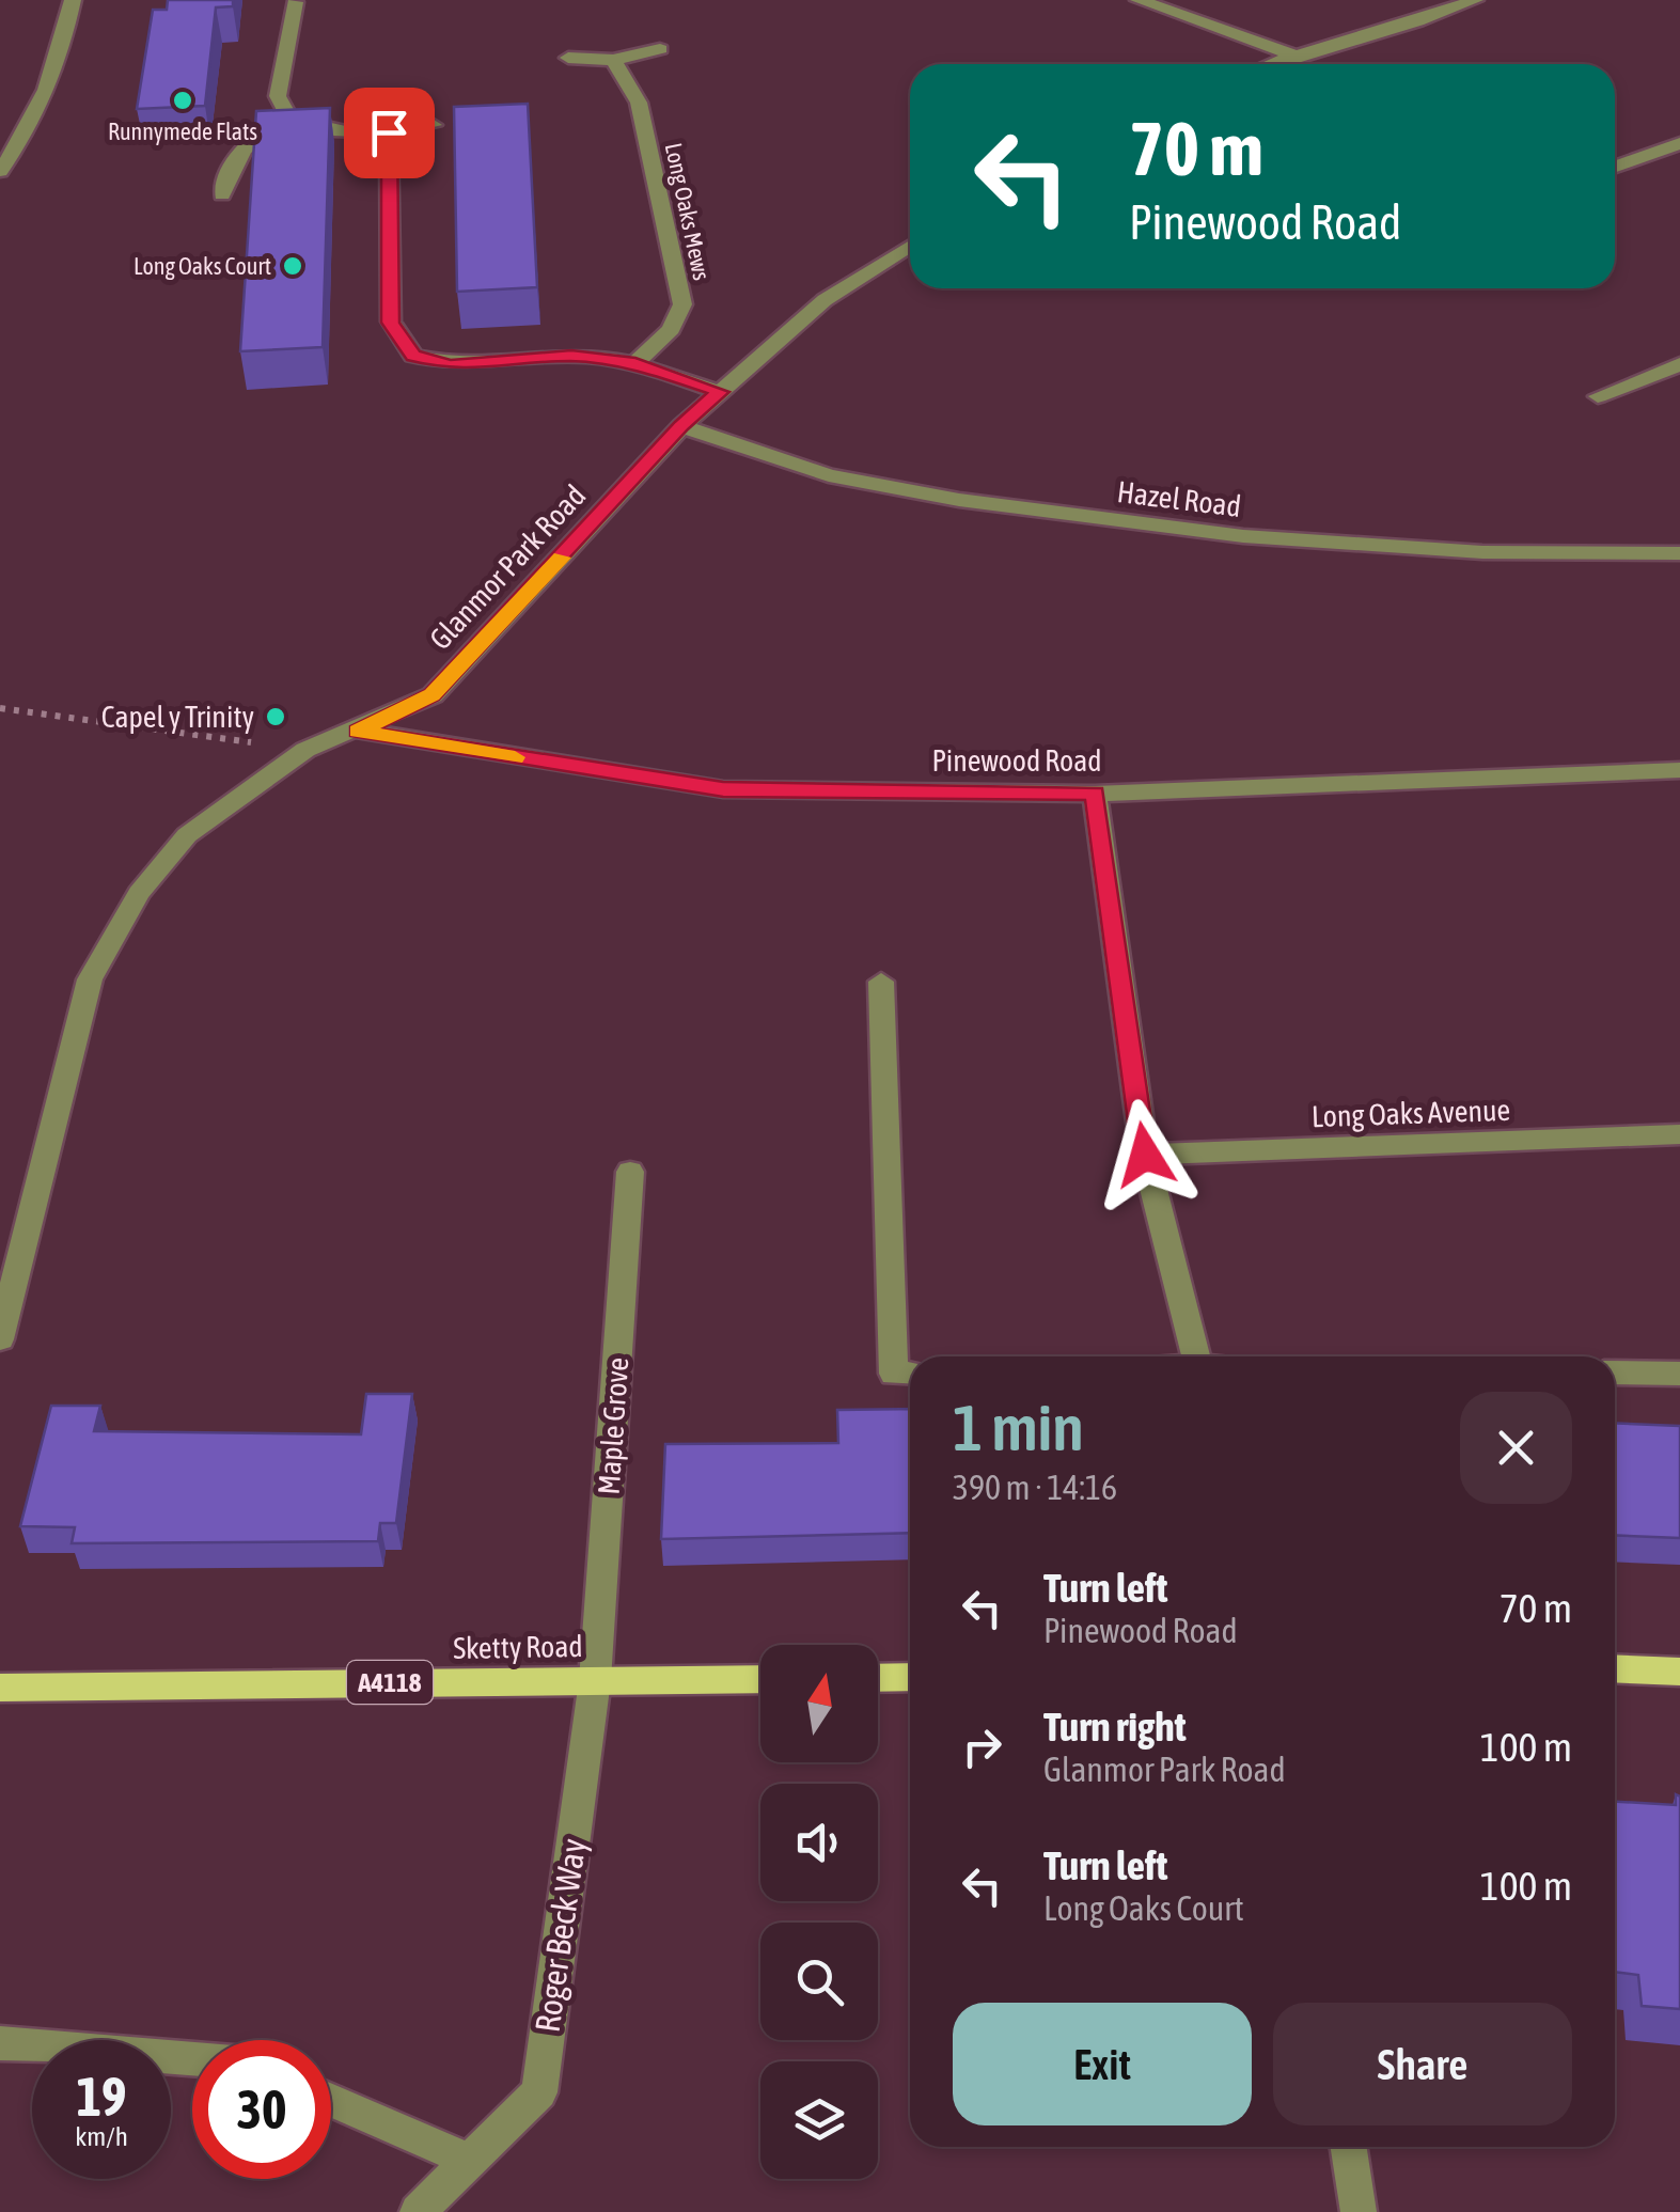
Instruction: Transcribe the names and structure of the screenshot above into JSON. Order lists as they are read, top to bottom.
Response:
{
  "streets": {
    "main road": ["Sketty Road", "A4118"],
    "street": [
      "Long Oaks Mews",
      "Hazel Road",
      "Glanmor Park Road",
      "Pinewood Road",
      "Long Oaks Avenue",
      "Maple Grove",
      "Roger Beck Way"
    ]
  },
  "crossings": [
    ["Hazel Road", "Glanmor Park Road"],
    ["Glanmor Park Road", "Pinewood Road"],
    ["Maple Grove", "Sketty Road"],
    ["Maple Grove", "Roger Beck Way"],
    ["Sketty Road", "Roger Beck Way"]
  ],
  "places": ["Runnymede Flats", "Long Oaks Court", "Capel y Trinity"],
  "north": "top",
  "page": {
    "turn": ["70 m", "Pinewood Road"],
    "heading": ["1 min", "390 m · 14:16"],
    "list": [
      {
        "name": "Turn left",
        "note": "Pinewood Road",
        "value": "70 m"
      },
      {
        "name": "Turn right",
        "note": "Glanmor Park Road",
        "value": "100 m"
      },
      {
        "name": "Turn left",
        "note": "Long Oaks Court",
        "value": "100 m"
      }
    ],
    "buttons": ["Exit", "Share"],
    "speed": "19 km/h",
    "limit": "30"
  }
}
